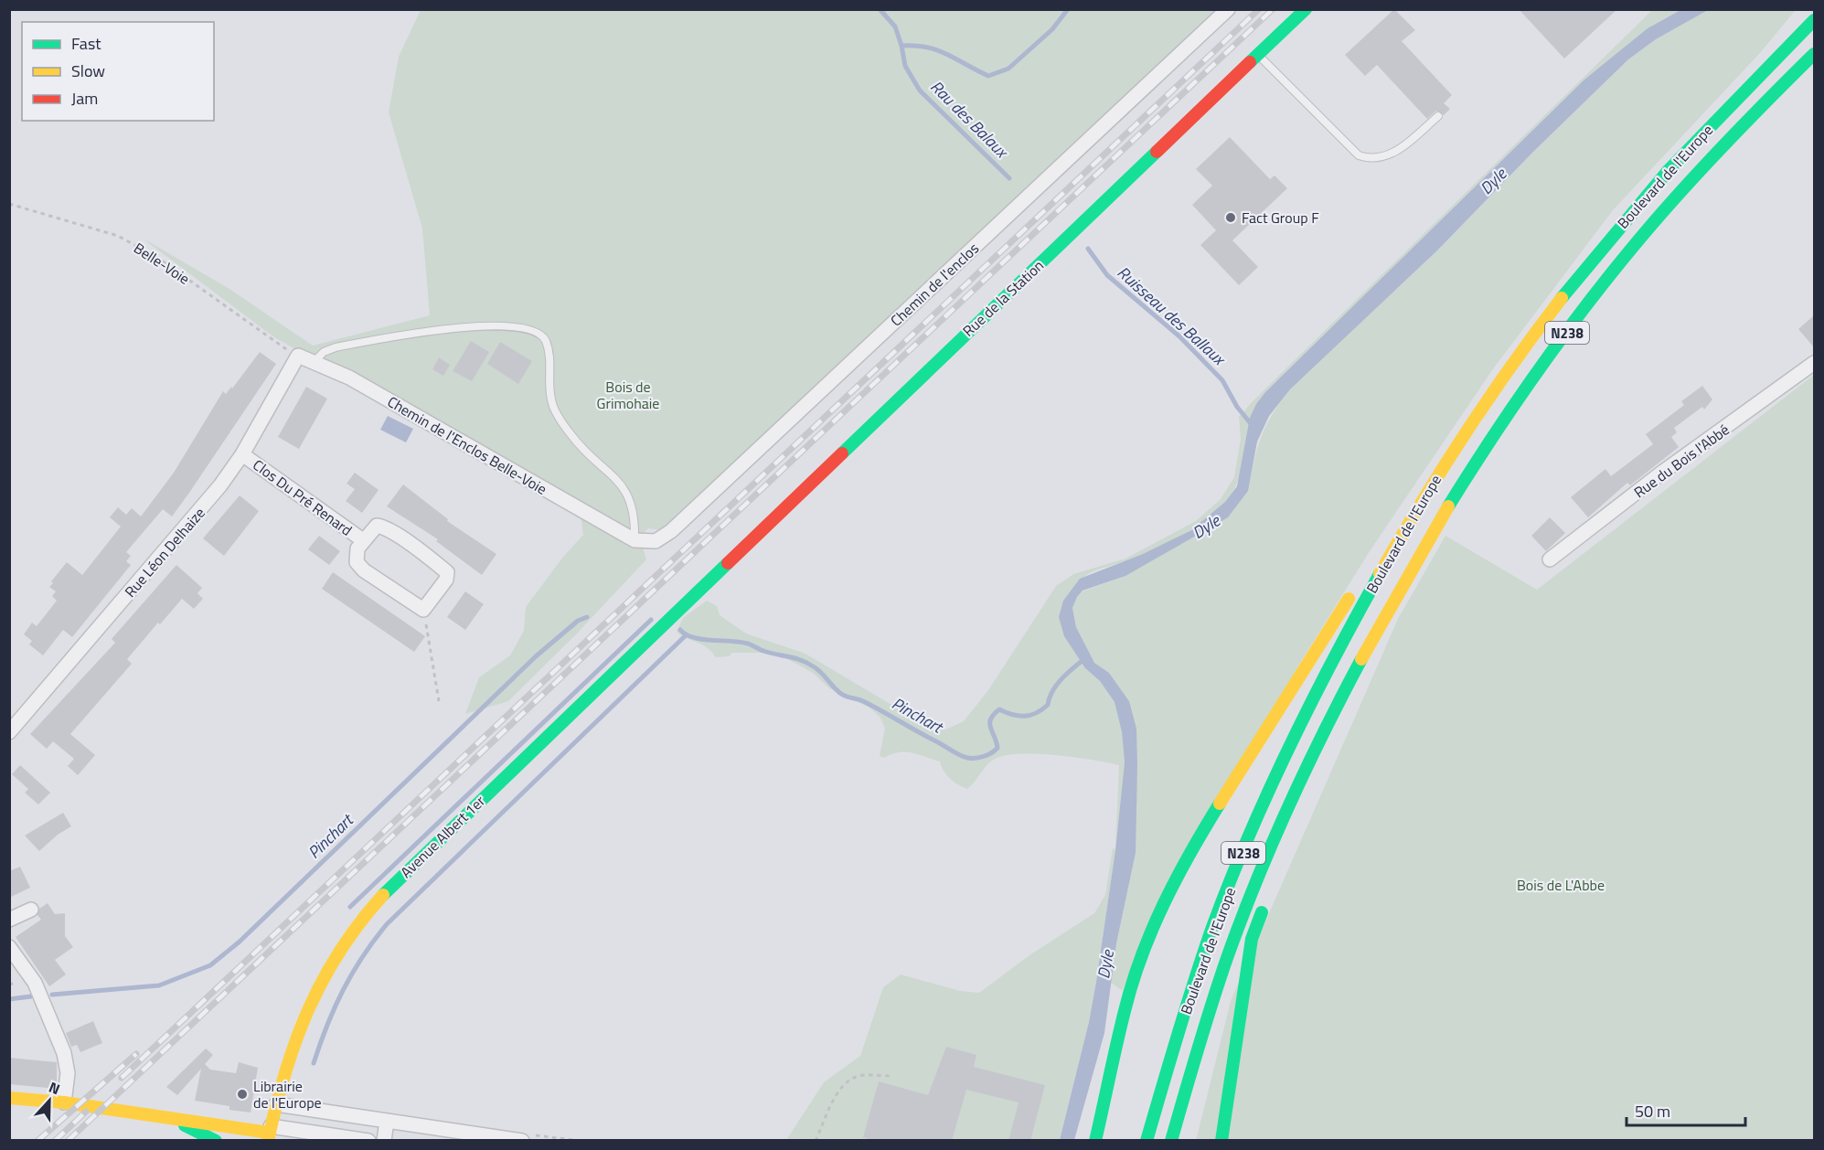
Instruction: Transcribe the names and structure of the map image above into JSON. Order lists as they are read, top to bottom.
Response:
{
  "streets": {
    "main road": [
      "Boulevard de l'Europe",
      "Rue de la Station",
      "N238",
      "Avenue Albert 1er"
    ],
    "street": [
      "Chemin de l'enclos",
      "Chemin de l'Enclos Belle-Voie",
      "Rue du Bois l'Abbé",
      "Clos Du Pré Renard",
      "Rue Léon Delhaize"
    ],
    "path": ["Belle-Voie"]
  },
  "crossings": [
    ["Belle-Voie", "Chemin de l'Enclos Belle-Voie"],
    ["Belle-Voie", "Rue Léon Delhaize"],
    ["Chemin de l'enclos", "Chemin de l'Enclos Belle-Voie"],
    ["Rue de la Station", "Avenue Albert 1er"],
    ["Chemin de l'Enclos Belle-Voie", "Rue Léon Delhaize"],
    ["Clos Du Pré Renard", "Rue Léon Delhaize"]
  ],
  "water": [
    "Rau des Balaux",
    "Dyle",
    "Ruisseau des Ballaux",
    "Pinchart"
  ],
  "parks": ["Bois de Grimohaie", "Bois de L'Abbe"],
  "places": ["Fact Group F", "Librairie de l'Europe"],
  "legend": ["Fast", "Slow", "Jam"],
  "scale_bar": "50 m",
  "north": "top"
}
